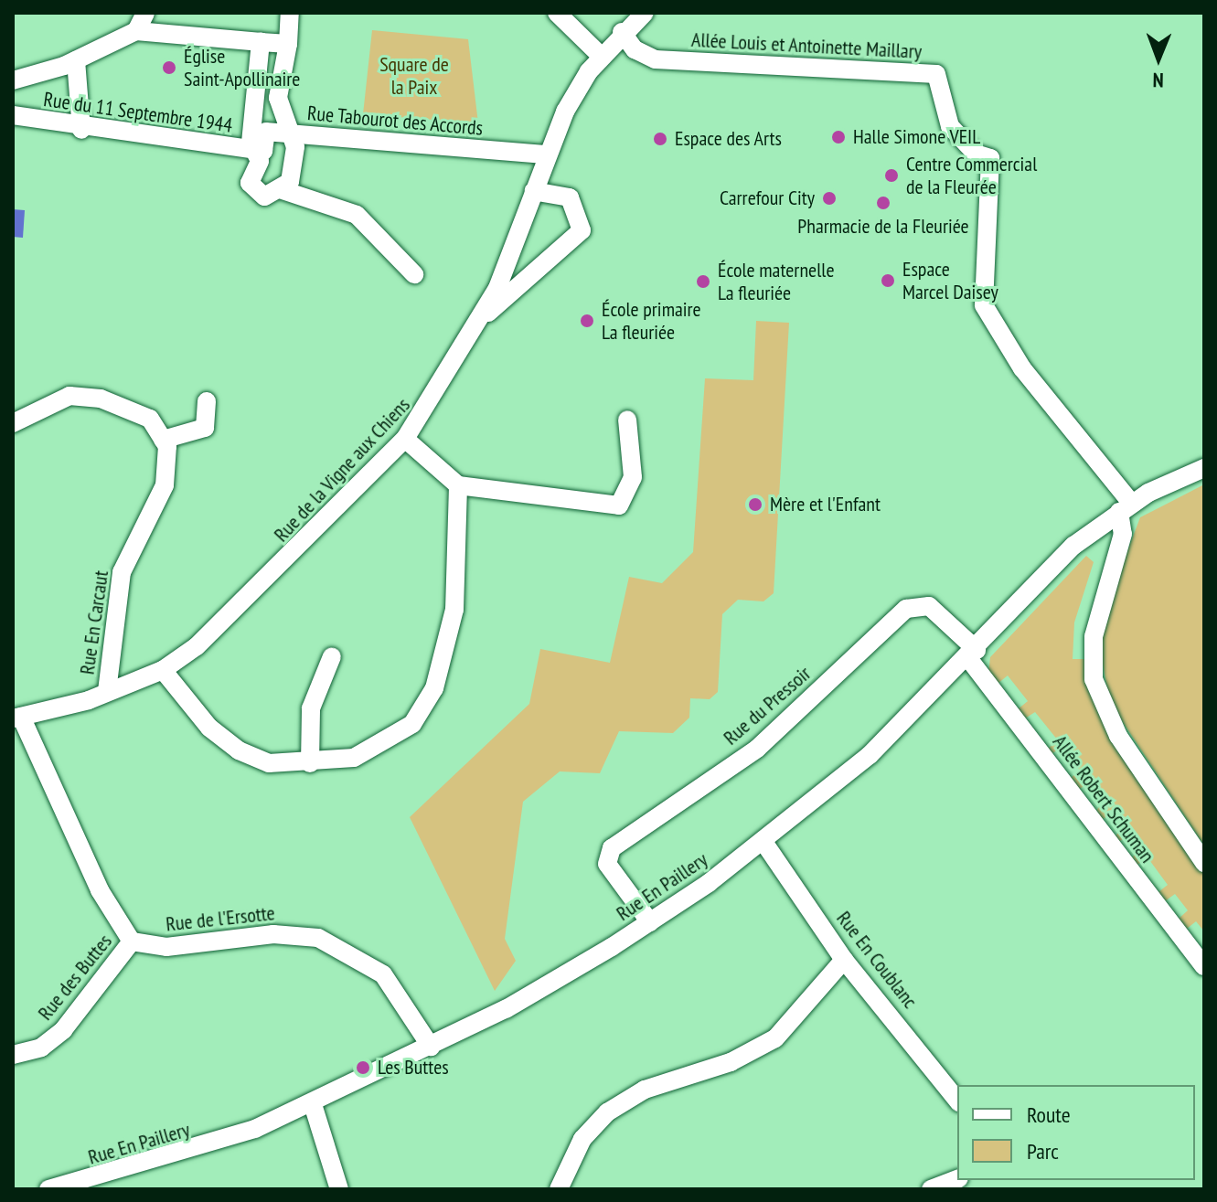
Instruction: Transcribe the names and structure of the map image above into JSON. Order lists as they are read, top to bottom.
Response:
{
  "streets": {
    "street": [
      "Allée Louis et Antoinette Maillary",
      "Rue du 11 Septembre 1944",
      "Rue Tabourot des Accords",
      "Rue de la Vigne aux Chiens",
      "Rue En Carcaut",
      "Rue du Pressoir",
      "Allée Robert Schuman",
      "Rue En Paillery",
      "Rue de l'Ersotte",
      "Rue En Coublanc",
      "Rue des Buttes"
    ]
  },
  "crossings": [
    ["Allée Louis et Antoinette Maillary", "Rue de la Vigne aux Chiens"],
    ["Allée Louis et Antoinette Maillary", "Rue En Paillery"],
    ["Rue du 11 Septembre 1944", "Rue Tabourot des Accords"],
    ["Rue Tabourot des Accords", "Rue de la Vigne aux Chiens"],
    ["Rue de la Vigne aux Chiens", "Rue En Carcaut"],
    ["Rue du Pressoir", "Allée Robert Schuman"],
    ["Rue du Pressoir", "Rue En Paillery"],
    ["Allée Robert Schuman", "Rue En Paillery"],
    ["Rue En Paillery", "Rue de l'Ersotte"],
    ["Rue En Paillery", "Rue En Coublanc"],
    ["Rue de l'Ersotte", "Rue des Buttes"]
  ],
  "parks": ["Square de la Paix"],
  "places": [
    "Église Saint-Apollinaire",
    "Halle Simone VEIL",
    "Espace des Arts",
    "Centre Commercial de la Fleurée",
    "Carrefour City",
    "Pharmacie de la Fleuriée",
    "Espace Marcel Daisey",
    "École maternelle La fleuriée",
    "École primaire La fleuriée",
    "Mère et l'Enfant",
    "Les Buttes"
  ],
  "legend": ["Route", "Parc"],
  "north": "bottom"
}
